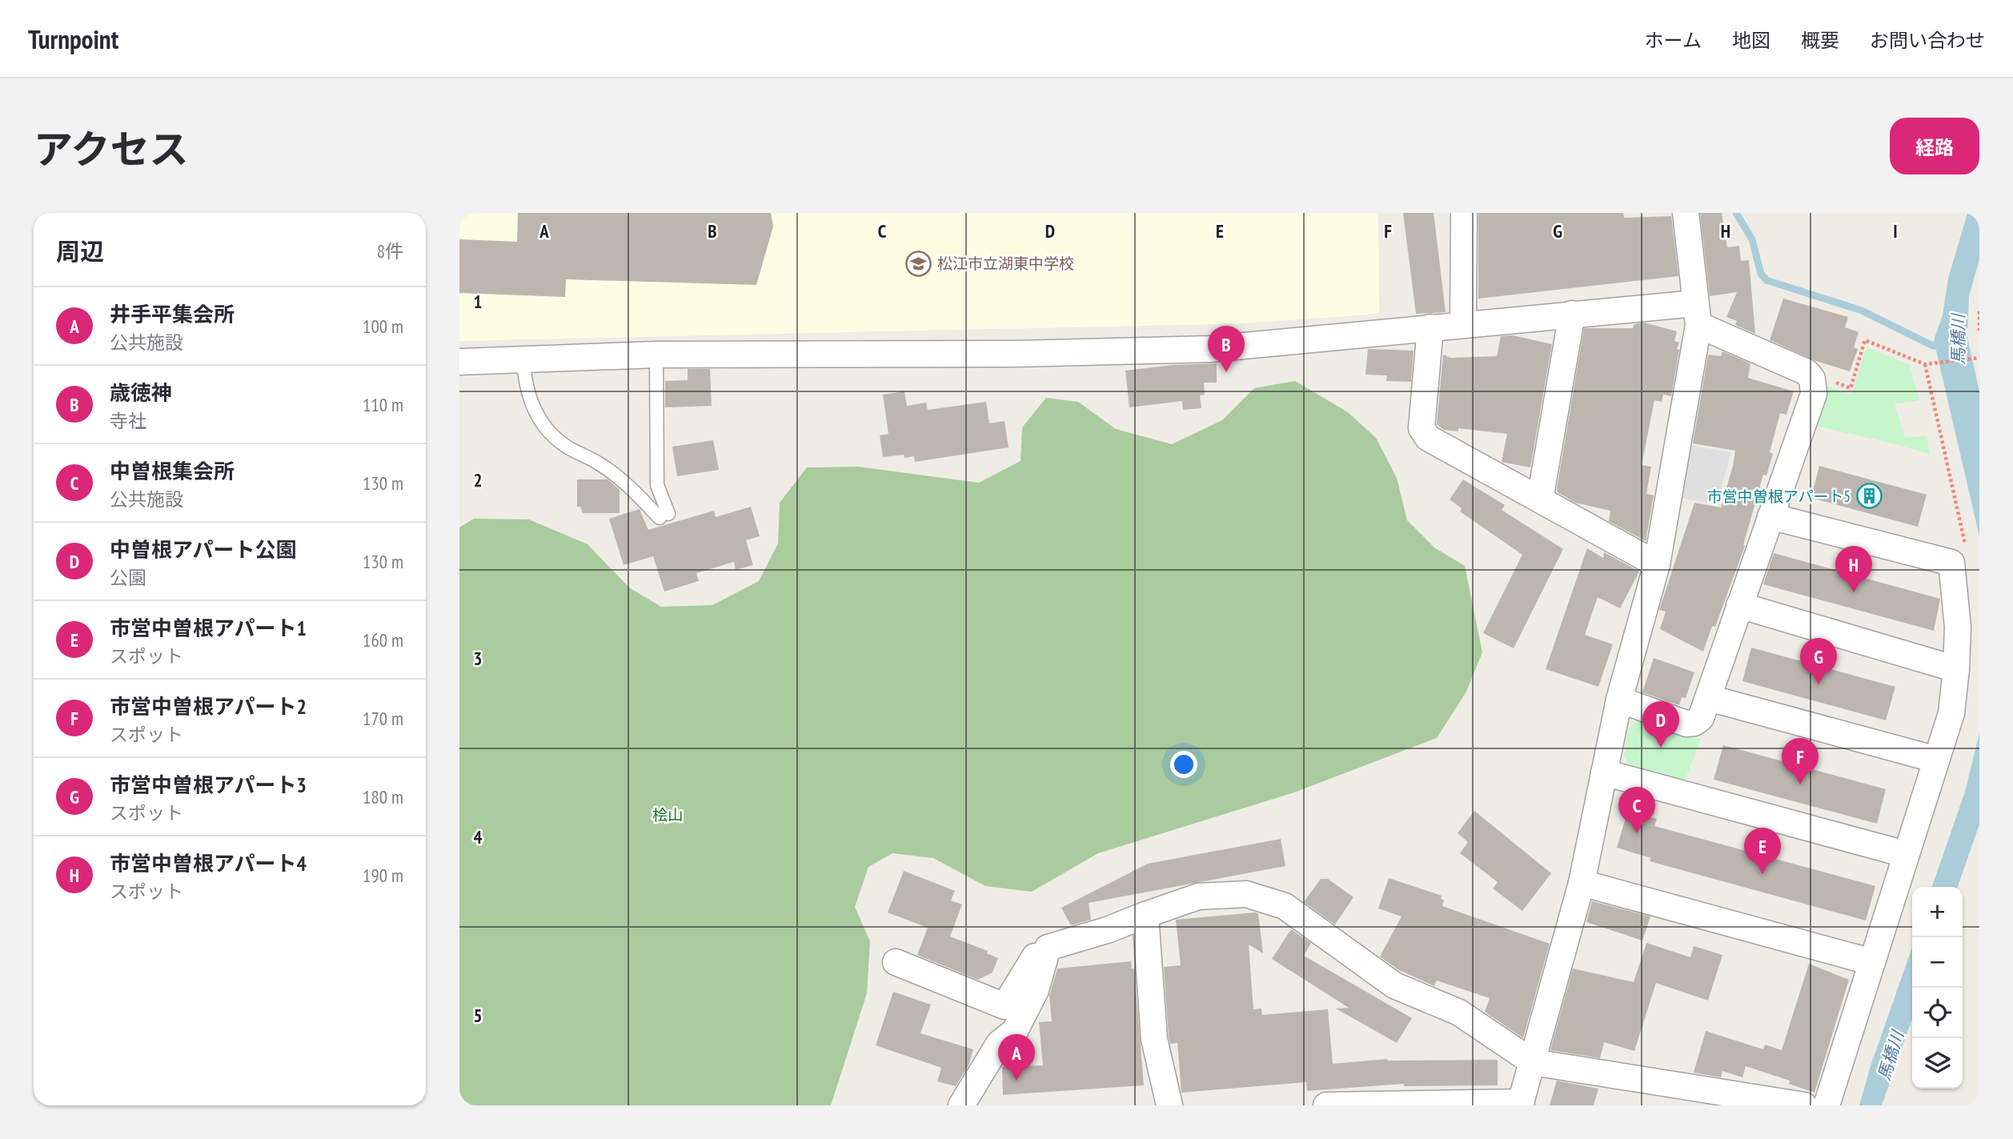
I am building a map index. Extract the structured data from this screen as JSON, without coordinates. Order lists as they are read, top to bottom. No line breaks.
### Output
{"water":["馬橋川"],"parks":["桧山"],"places":{"school or university":["松江市立湖東中学校"],"building":["市営中曽根アパート5"]},"page":{"header":"Turnpoint","nav":["ホーム","地図","概要","お問い合わせ"],"title":"アクセス","buttons":"経路","heading":["周辺","8件"],"list":[{"mark":"A","name":"井手平集会所","note":"公共施設","value":"100 m"},{"mark":"B","name":"歳徳神","note":"寺社","value":"110 m"},{"mark":"C","name":"中曽根集会所","note":"公共施設","value":"130 m"},{"mark":"D","name":"中曽根アパート公園","note":"公園","value":"130 m"},{"mark":"E","name":"市営中曽根アパート1","note":"スポット","value":"160 m"},{"mark":"F","name":"市営中曽根アパート2","note":"スポット","value":"170 m"},{"mark":"G","name":"市営中曽根アパート3","note":"スポット","value":"180 m"},{"mark":"H","name":"市営中曽根アパート4","note":"スポット","value":"190 m"}],"pins":["B","H","G","D","F","C","E","A"],"map_buttons":["+","−"]},"grid":{"columns":["A","B","C","D","E","F","G","H","I"],"rows":["1","2","3","4","5"]}}
